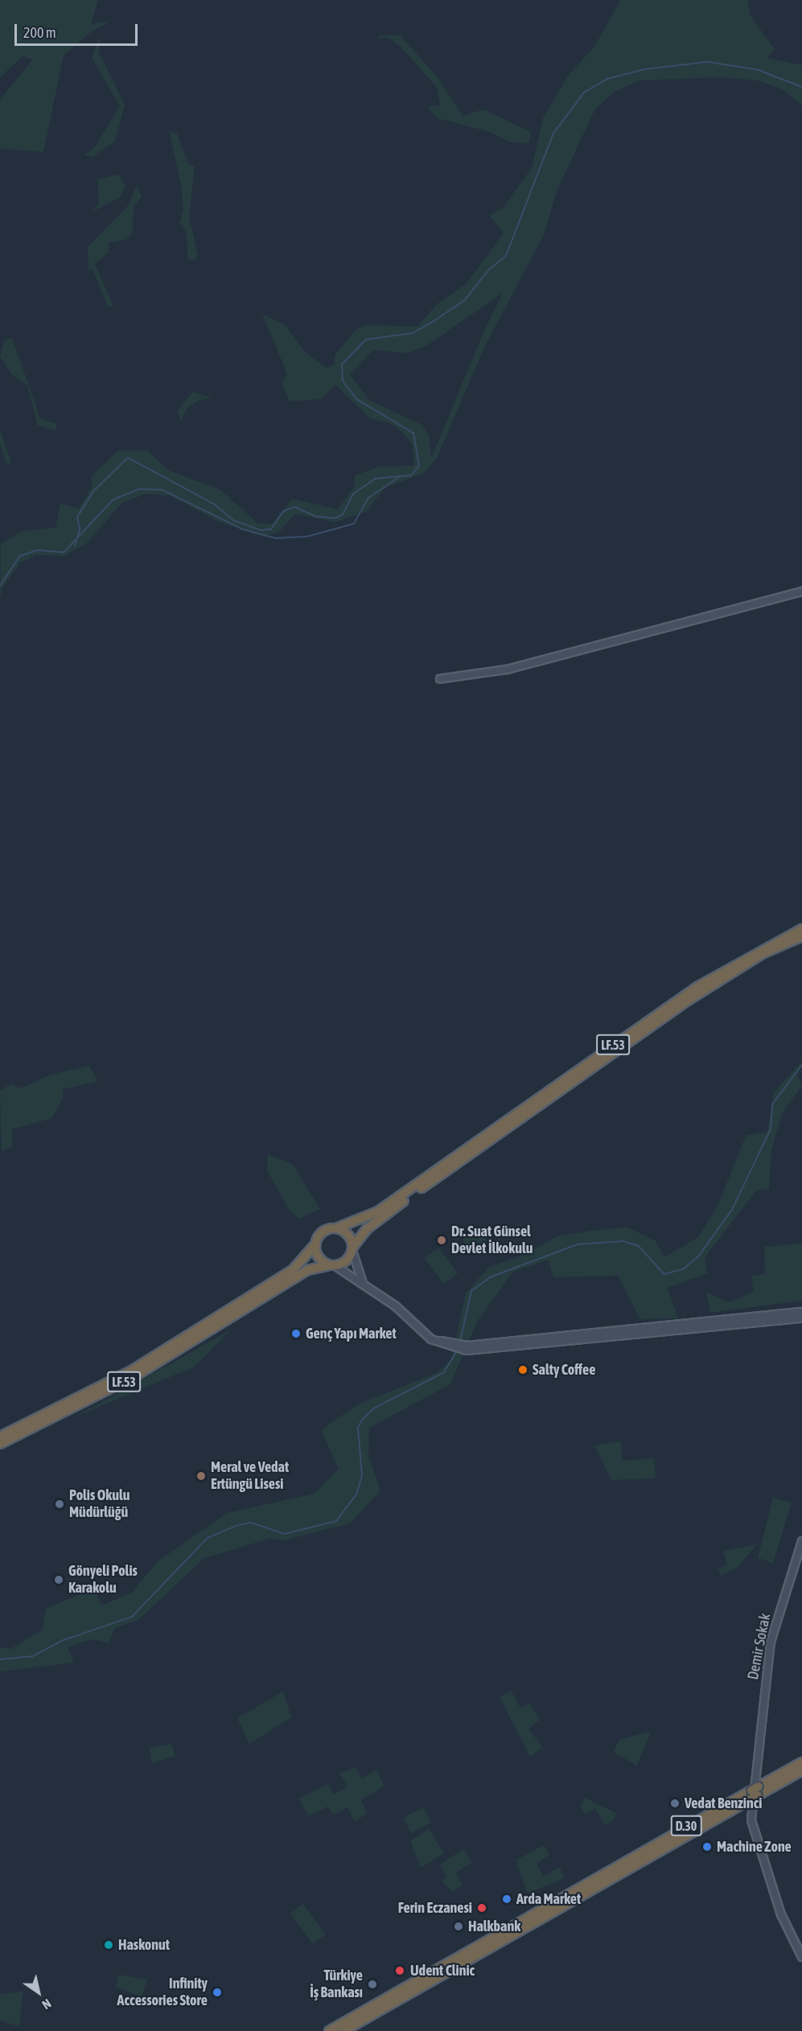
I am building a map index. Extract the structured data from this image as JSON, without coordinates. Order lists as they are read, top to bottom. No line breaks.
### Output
{"streets":{"highway":["LF.53","D.30"],"street":["Demir Sokak"]},"crossings":[["Demir Sokak","D.30"]],"places":["Dr. Suat Günsel Devlet İlkokulu","Genç Yapı Market","Salty Coffee","Meral ve Vedat Ertüngü Lisesi","Polis Okulu Müdürlüğü","Gönyeli Polis Karakolu","Vedat Benzinci","Machine Zone","Arda Market","Ferin Eczanesi","Halkbank","Haskonut","Udent Clinic","Türkiye İş Bankası","Infinity Accessories Store"],"scale_bar":"200 m","north":"bottom right"}
